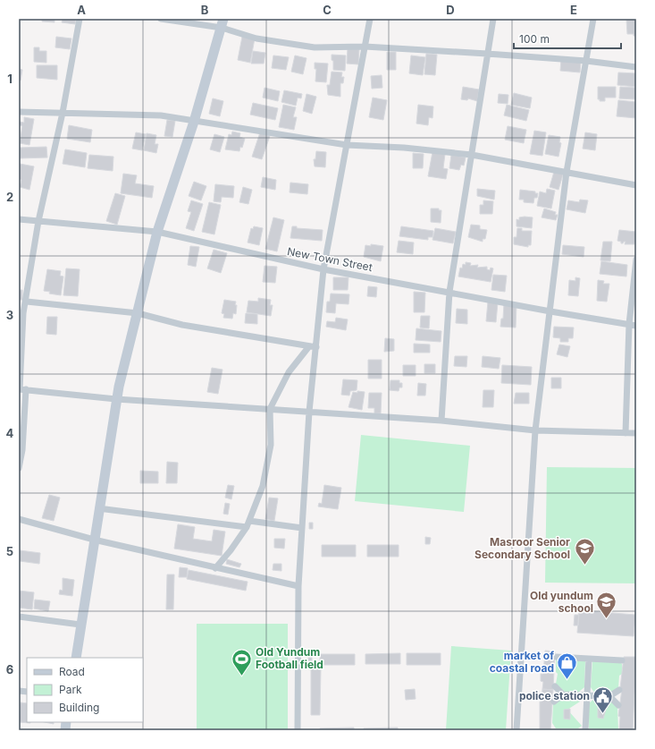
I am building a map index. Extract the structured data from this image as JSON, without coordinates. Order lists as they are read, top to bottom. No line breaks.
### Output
{"streets":{"street":["New Town Street"]},"places":{"school or university":["Masroor Senior Secondary School","Old yundum school"],"sports":["Old Yundum Football field"],"shop":["market of coastal road"],"public building":["police station"]},"legend":["Road","Park","Building"],"scale_bar":"100 m","grid":{"columns":["A","B","C","D","E"],"rows":["1","2","3","4","5","6"]}}
